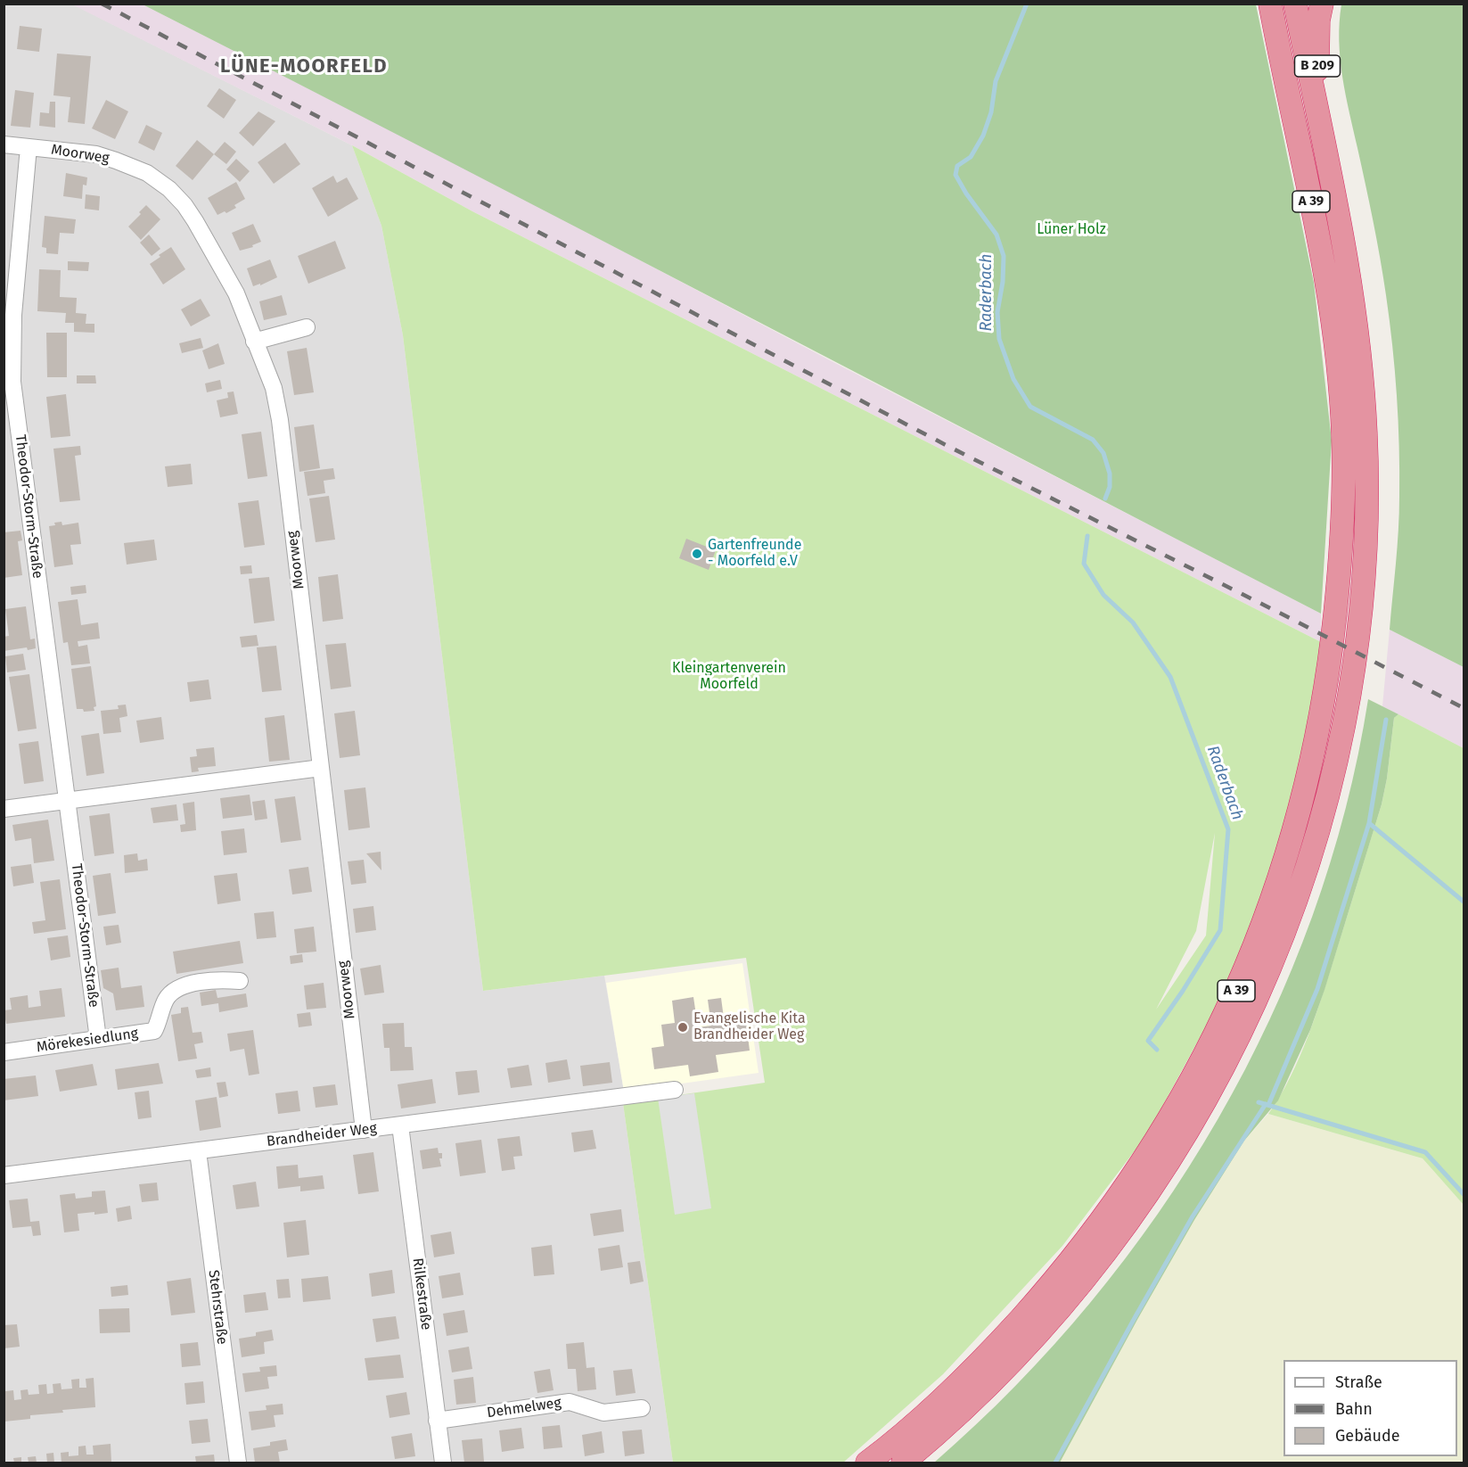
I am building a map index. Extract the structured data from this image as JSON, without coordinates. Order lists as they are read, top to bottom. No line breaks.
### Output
{"streets":{"highway":["B 209","A 39"],"street":["Moorweg","Theodor-Storm-Straße","Mörekesiedlung","Brandheider Weg","Rilkestraße","Stehrstraße","Dehmelweg"]},"crossings":[["B 209","A 39"],["Moorweg","Theodor-Storm-Straße"],["Moorweg","Brandheider Weg"],["Theodor-Storm-Straße","Mörekesiedlung"],["Brandheider Weg","Rilkestraße"],["Brandheider Weg","Stehrstraße"],["Rilkestraße","Dehmelweg"]],"districts":["LÜNE-MOORFELD"],"water":["Raderbach"],"parks":["Lüner Holz","Kleingartenverein Moorfeld"],"places":["Gartenfreunde - Moorfeld e.V","Evangelische Kita Brandheider Weg"],"legend":["Straße","Bahn","Gebäude"]}
